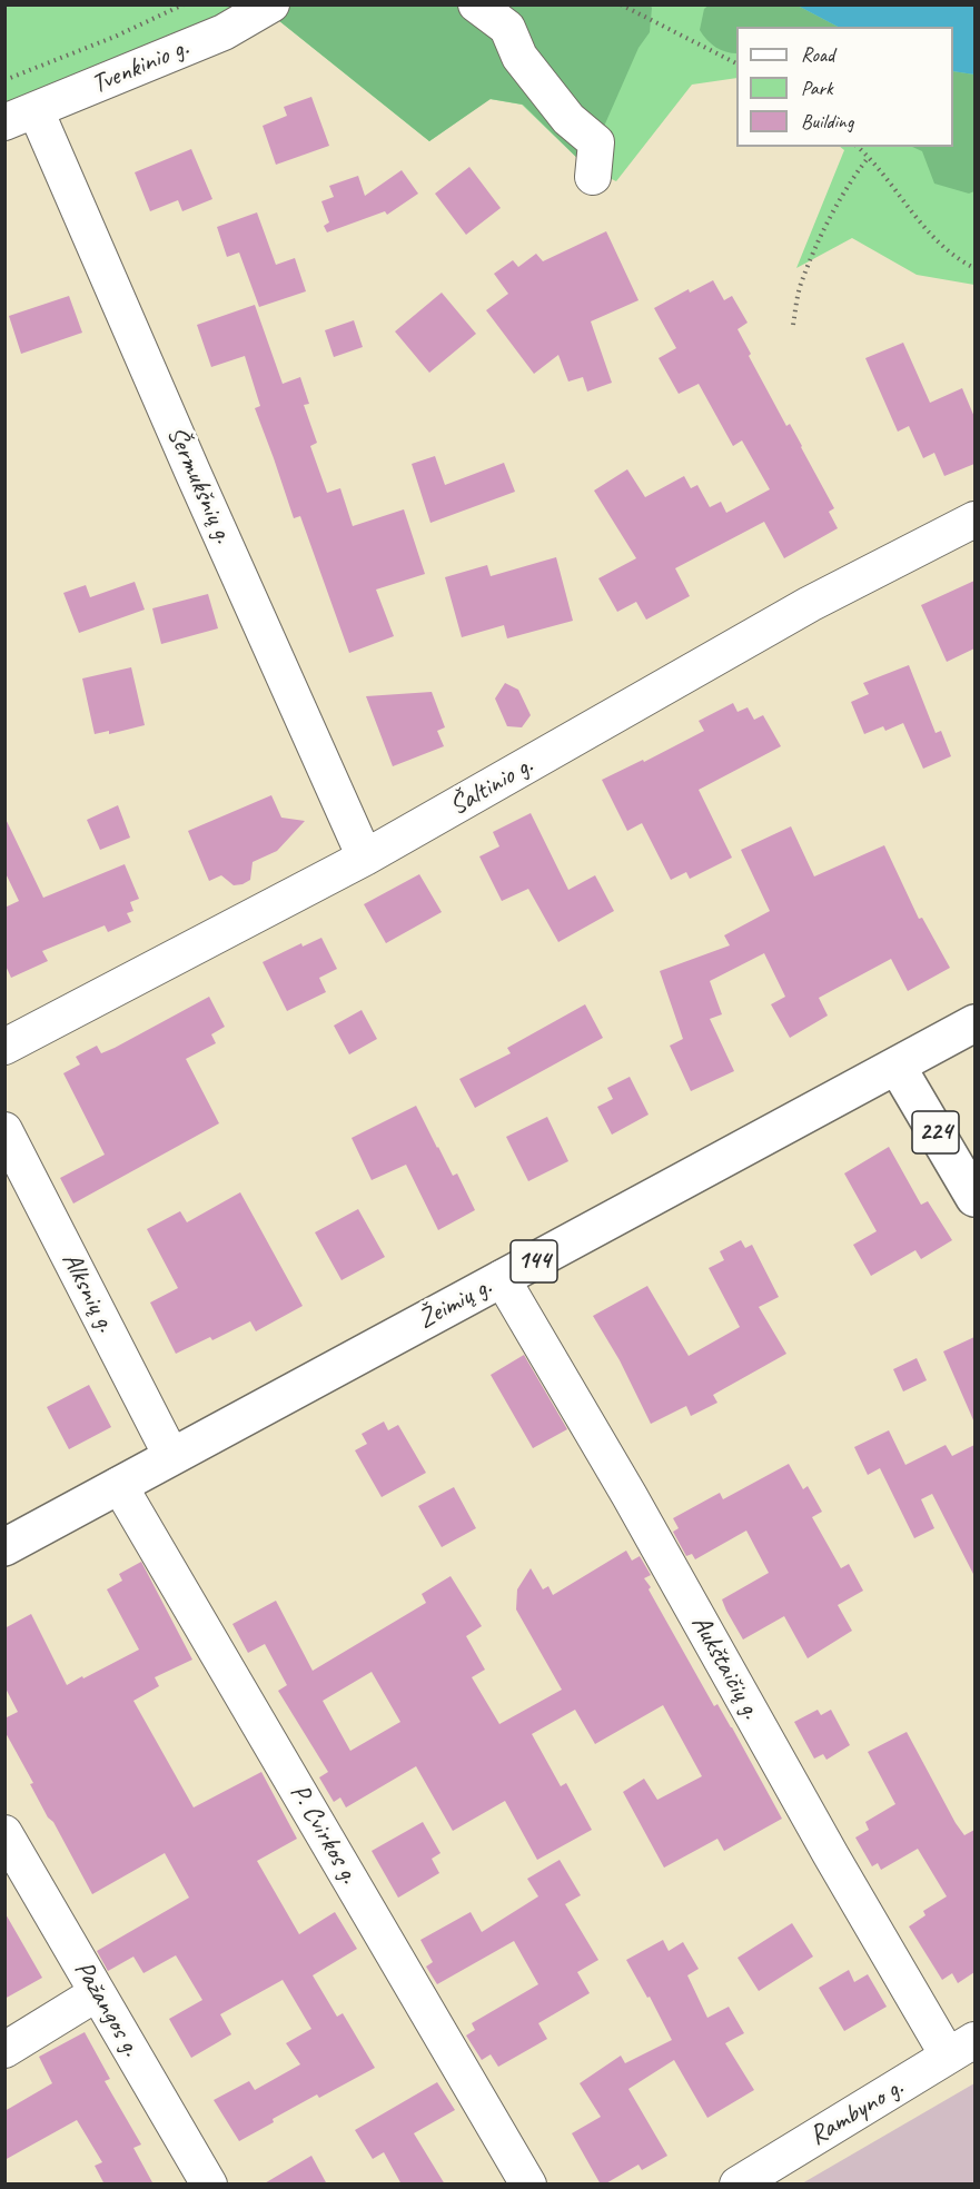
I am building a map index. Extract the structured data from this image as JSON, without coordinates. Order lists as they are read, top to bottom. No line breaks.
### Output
{"streets":{"main road":["224","144","Žeimių g."],"street":["Tvenkinio g.","Šermukšnių g.","Šaltinio g.","Alksnių g.","Aukštaičių g.","P. Cvirkos g.","Pažangos g.","Rambyno g."]},"crossings":[["Tvenkinio g.","Šermukšnių g."],["Šermukšnių g.","Šaltinio g."],["224","Žeimių g."],["Alksnių g.","Žeimių g."],["Žeimių g.","Aukštaičių g."],["Žeimių g.","P. Cvirkos g."],["Aukštaičių g.","Rambyno g."]],"legend":["Road","Park","Building"]}
